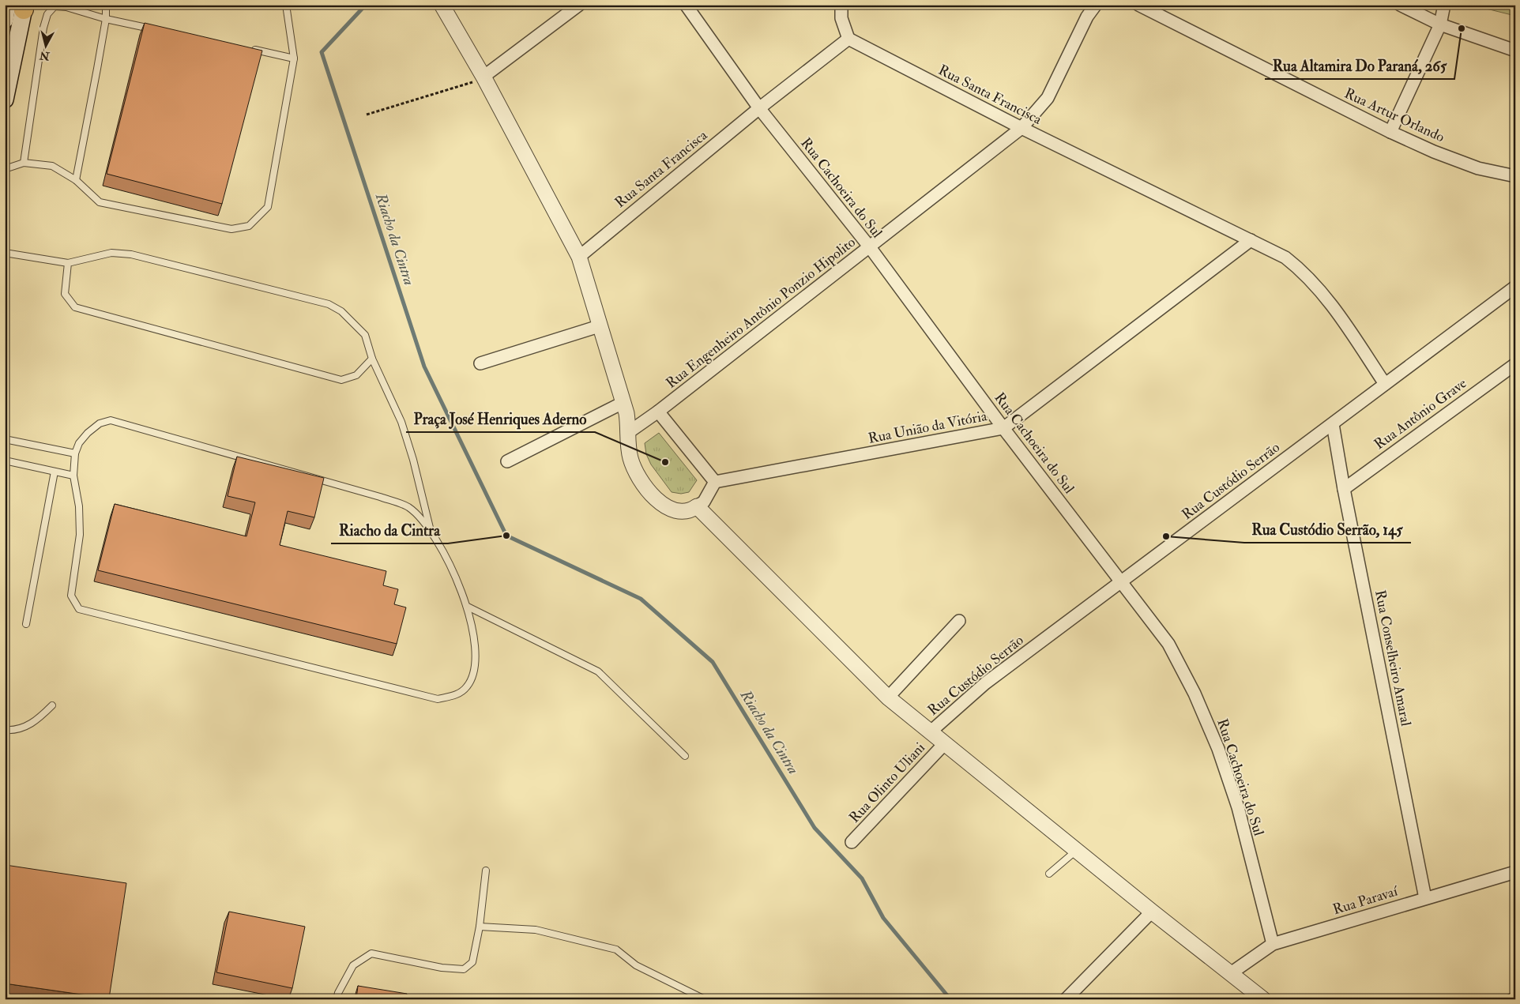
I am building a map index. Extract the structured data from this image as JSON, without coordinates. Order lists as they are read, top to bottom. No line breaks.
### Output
{"streets":{"street":["Rua Santa Francisca","Rua Artur Orlando","Rua Cachoeira do Sul","Rua Engenheiro Antônio Ponzio Hipolito","Rua Antônio Grave","Rua União da Vitória","Rua Custódio Serrão","Rua Conselheiro Amaral","Rua Olinto Uliani","Rua Paravaí"]},"crossings":[["Rua Santa Francisca","Rua Cachoeira do Sul"],["Rua Santa Francisca","Rua Engenheiro Antônio Ponzio Hipolito"],["Rua Santa Francisca","Rua União da Vitória"],["Rua Santa Francisca","Rua Custódio Serrão"],["Rua Cachoeira do Sul","Rua Engenheiro Antônio Ponzio Hipolito"],["Rua Cachoeira do Sul","Rua União da Vitória"],["Rua Cachoeira do Sul","Rua Custódio Serrão"],["Rua Cachoeira do Sul","Rua Paravaí"],["Rua Antônio Grave","Rua Conselheiro Amaral"],["Rua Custódio Serrão","Rua Conselheiro Amaral"],["Rua Conselheiro Amaral","Rua Paravaí"]],"water":["Riacho da Cintra"],"places":["Rua Altamira Do Paraná, 265","Praça José Henriques Aderno","Riacho da Cintra","Rua Custódio Serrão, 145"],"north":"bottom"}
